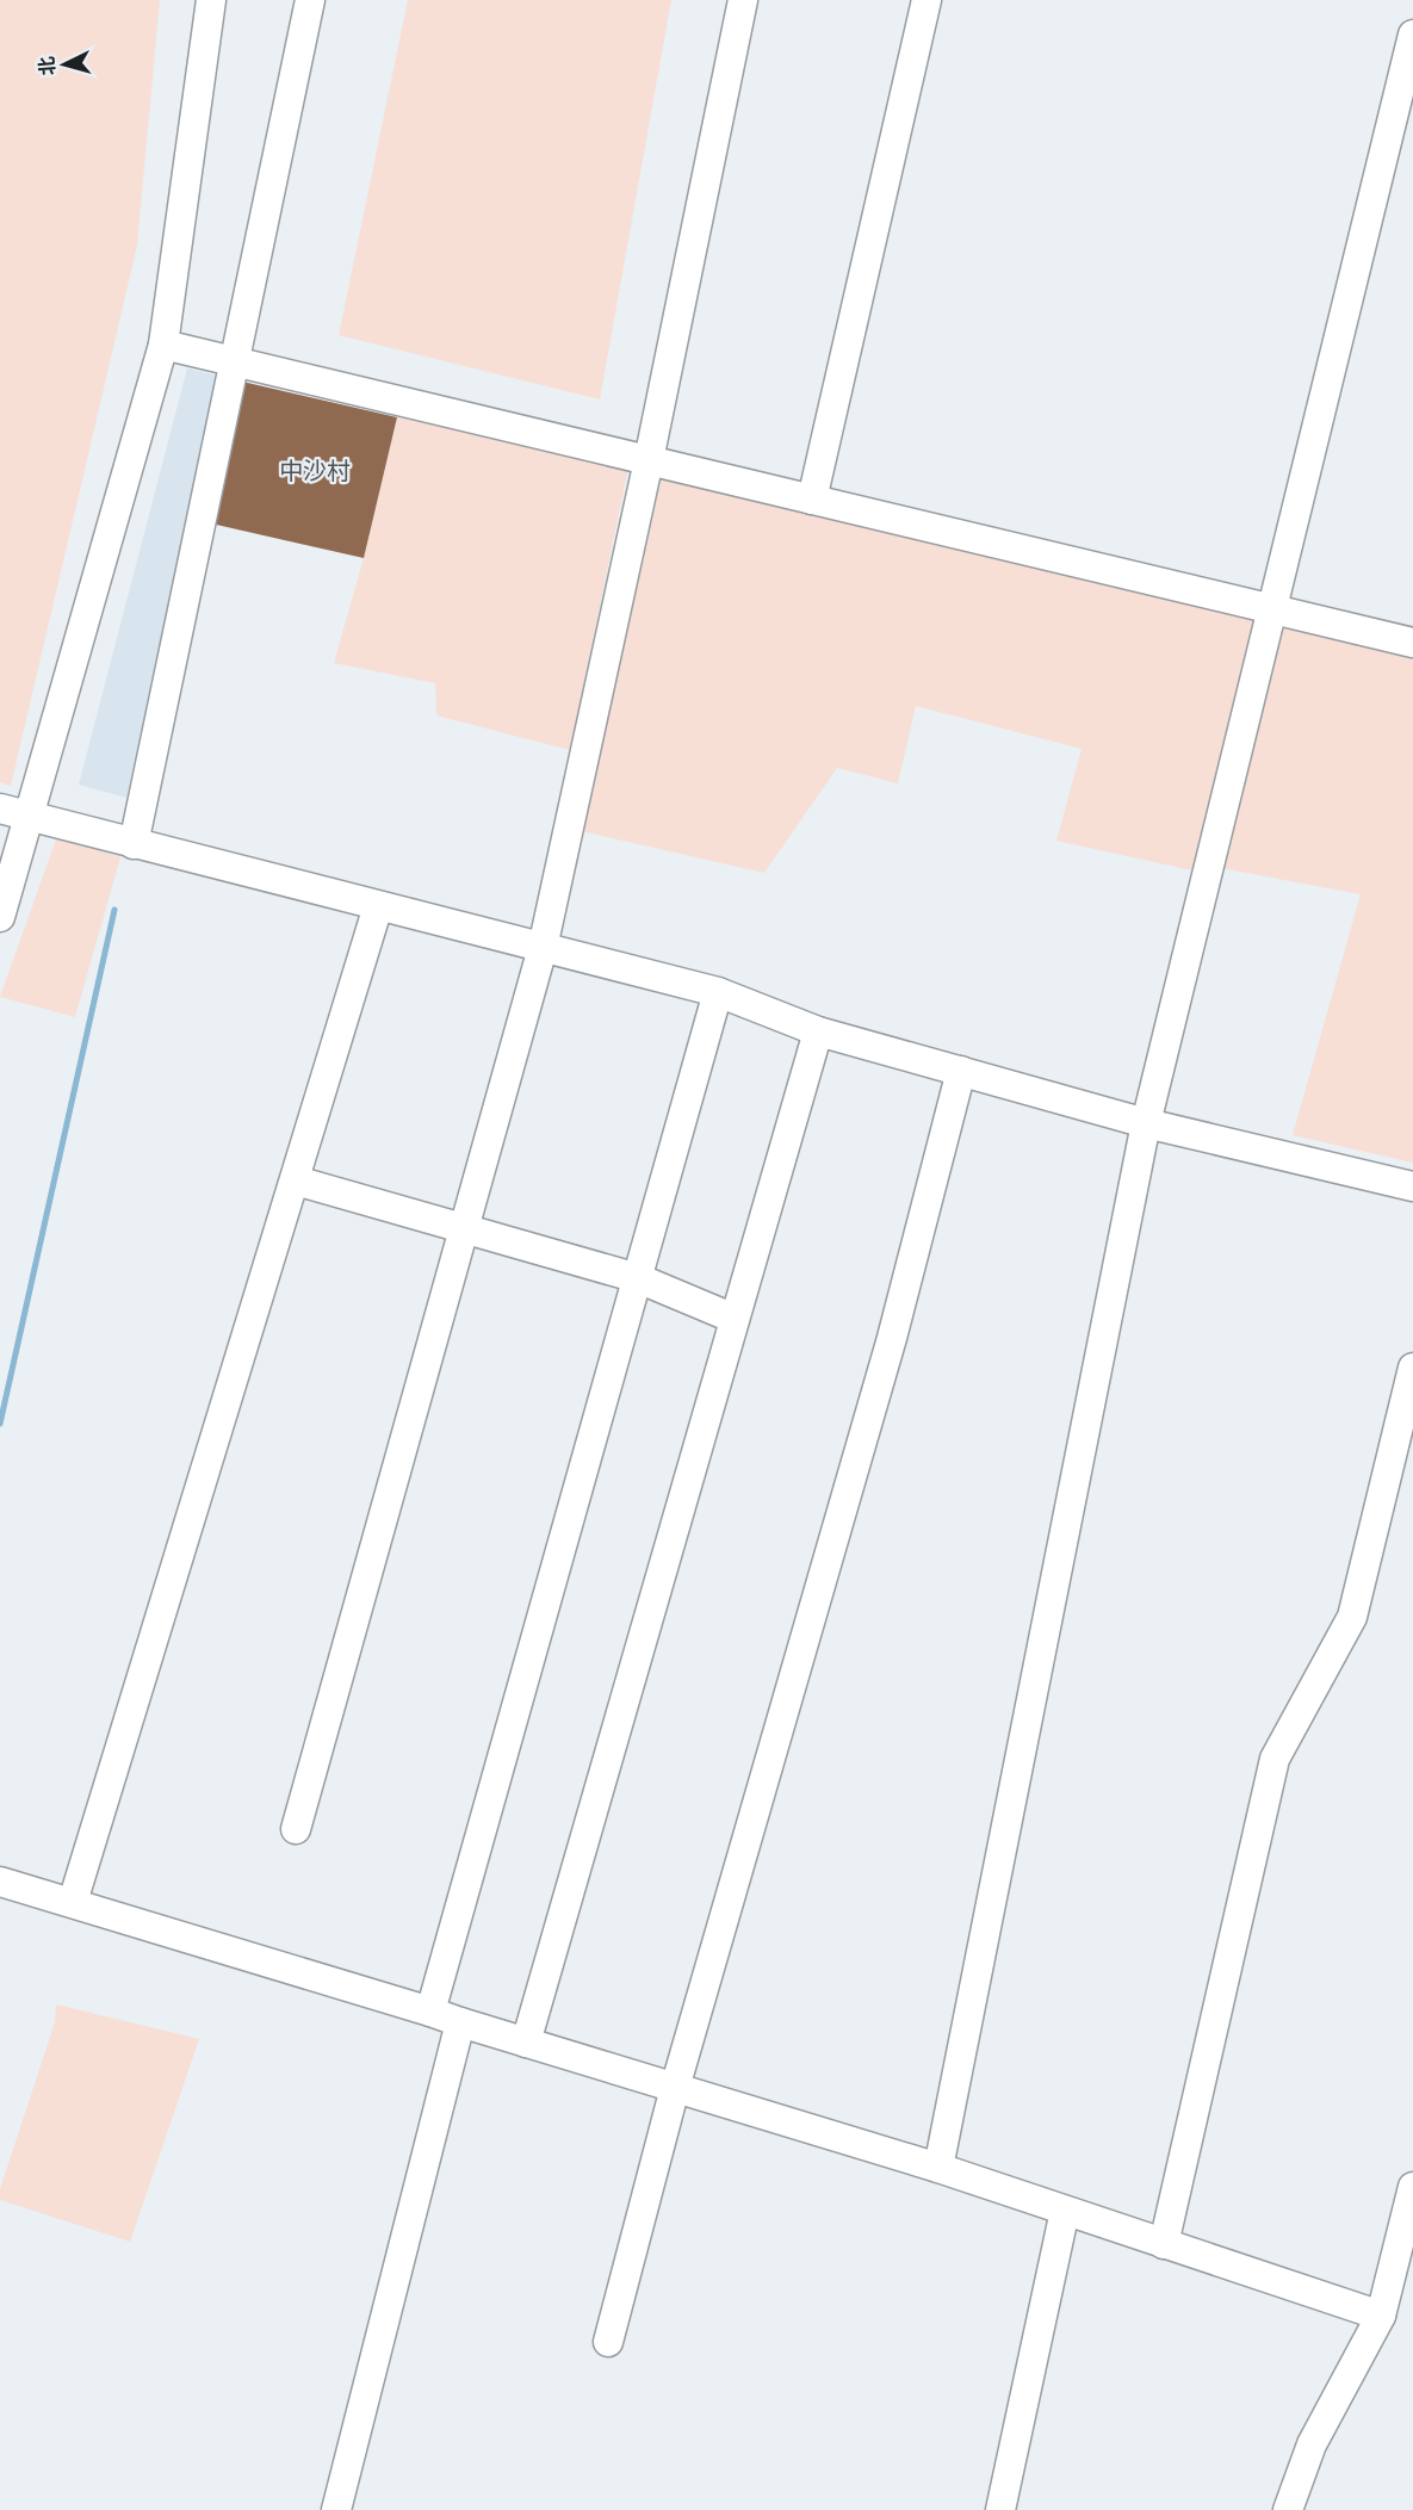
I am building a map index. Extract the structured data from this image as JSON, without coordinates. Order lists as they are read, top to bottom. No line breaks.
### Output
{"districts":["中沙村"],"north":"left"}
